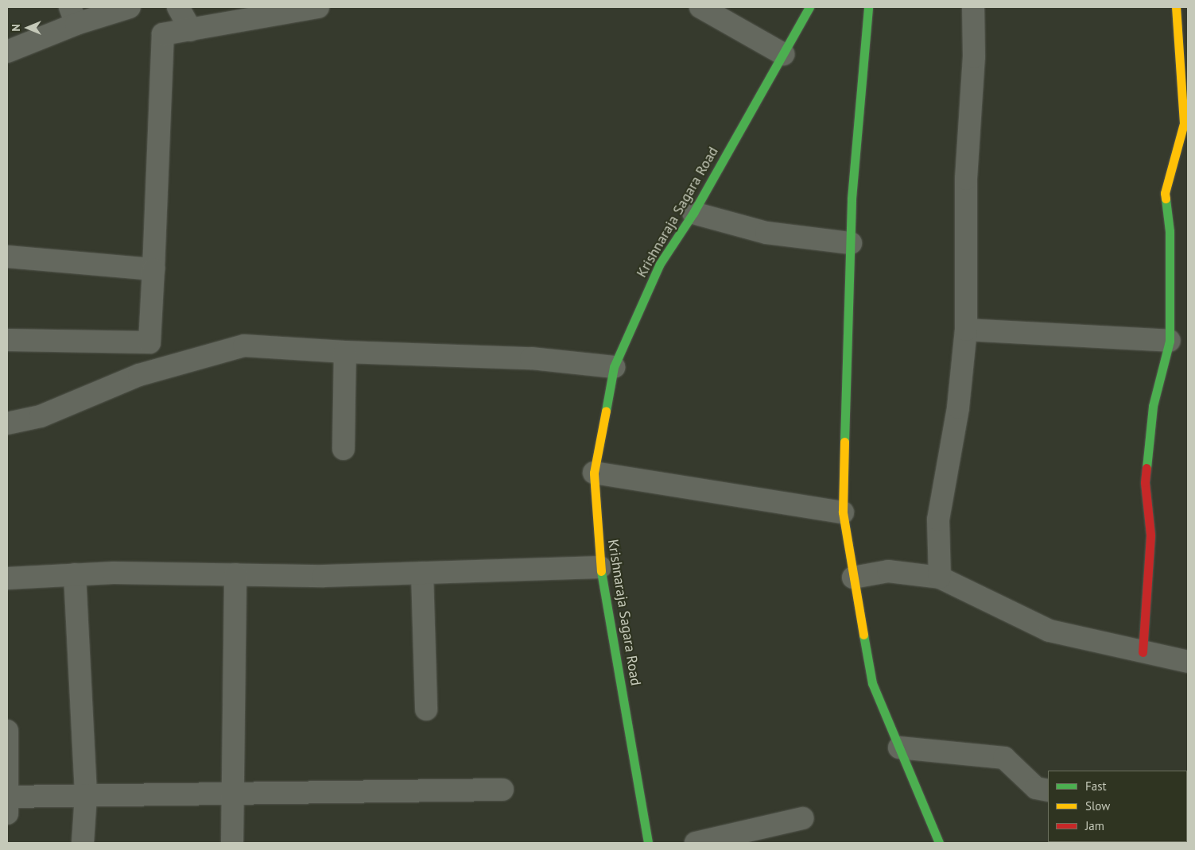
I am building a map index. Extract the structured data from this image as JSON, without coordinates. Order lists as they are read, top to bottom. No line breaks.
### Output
{"streets":{"street":["Krishnaraja Sagara Road"]},"legend":["Fast","Slow","Jam"],"north":"left"}
